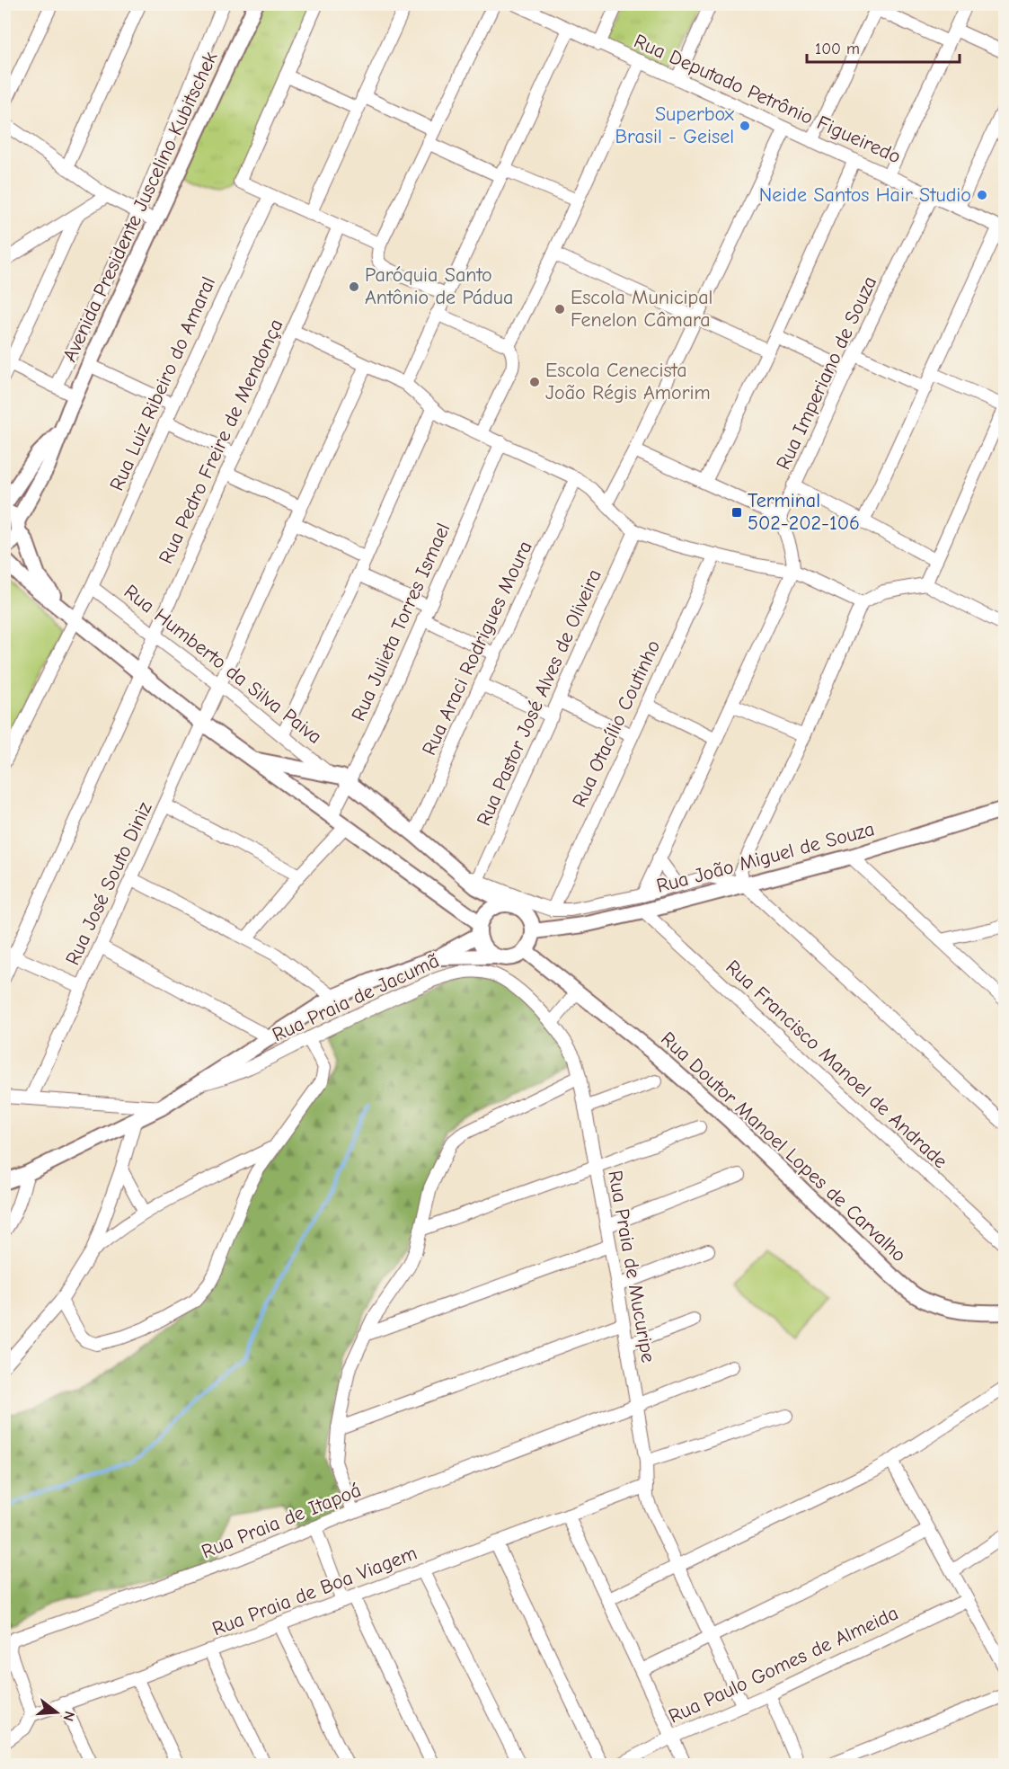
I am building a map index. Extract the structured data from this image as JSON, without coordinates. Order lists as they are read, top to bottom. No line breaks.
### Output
{"streets":{"main road":["Avenida Presidente Juscelino Kubitschek","Rua João Miguel de Souza","Rua Doutor Manoel Lopes de Carvalho"],"street":["Rua Deputado Petrônio Figueiredo","Rua Imperiano de Souza","Rua Luiz Ribeiro do Amaral","Rua Pedro Freire de Mendonça","Rua Julieta Torres Ismael","Rua Araci Rodrigues Moura","Rua Humberto da Silva Paiva","Rua Pastor José Alves de Oliveira","Rua Otacílio Coutinho","Rua José Souto Diniz","Rua Praia de Jacumã","Rua Francisco Manoel de Andrade","Rua Praia de Mucuripe","Rua Praia de Itapoá","Rua Praia de Boa Viagem","Rua Paulo Gomes de Almeida"]},"crossings":[["Rua Deputado Petrônio Figueiredo","Rua Imperiano de Souza"],["Rua Luiz Ribeiro do Amaral","Rua Humberto da Silva Paiva"],["Rua Pedro Freire de Mendonça","Rua Humberto da Silva Paiva"],["Rua Humberto da Silva Paiva","Rua José Souto Diniz"],["Rua João Miguel de Souza","Rua Francisco Manoel de Andrade"],["Rua João Miguel de Souza","Rua Doutor Manoel Lopes de Carvalho"],["Rua Praia de Jacumã","Rua Praia de Mucuripe"],["Rua Praia de Mucuripe","Rua Praia de Itapoá"],["Rua Praia de Mucuripe","Rua Praia de Boa Viagem"],["Rua Praia de Mucuripe","Rua Paulo Gomes de Almeida"],["Rua Praia de Itapoá","Rua Praia de Boa Viagem"]],"places":{"other":["Superbox Brasil - Geisel","Neide Santos Hair Studio","Paróquia Santo Antônio de Pádua","Escola Municipal Fenelon Câmara","Escola Cenecista João Régis Amorim"],"transit":["Terminal 502-202-106"]},"scale_bar":"100 m","north":"right"}
